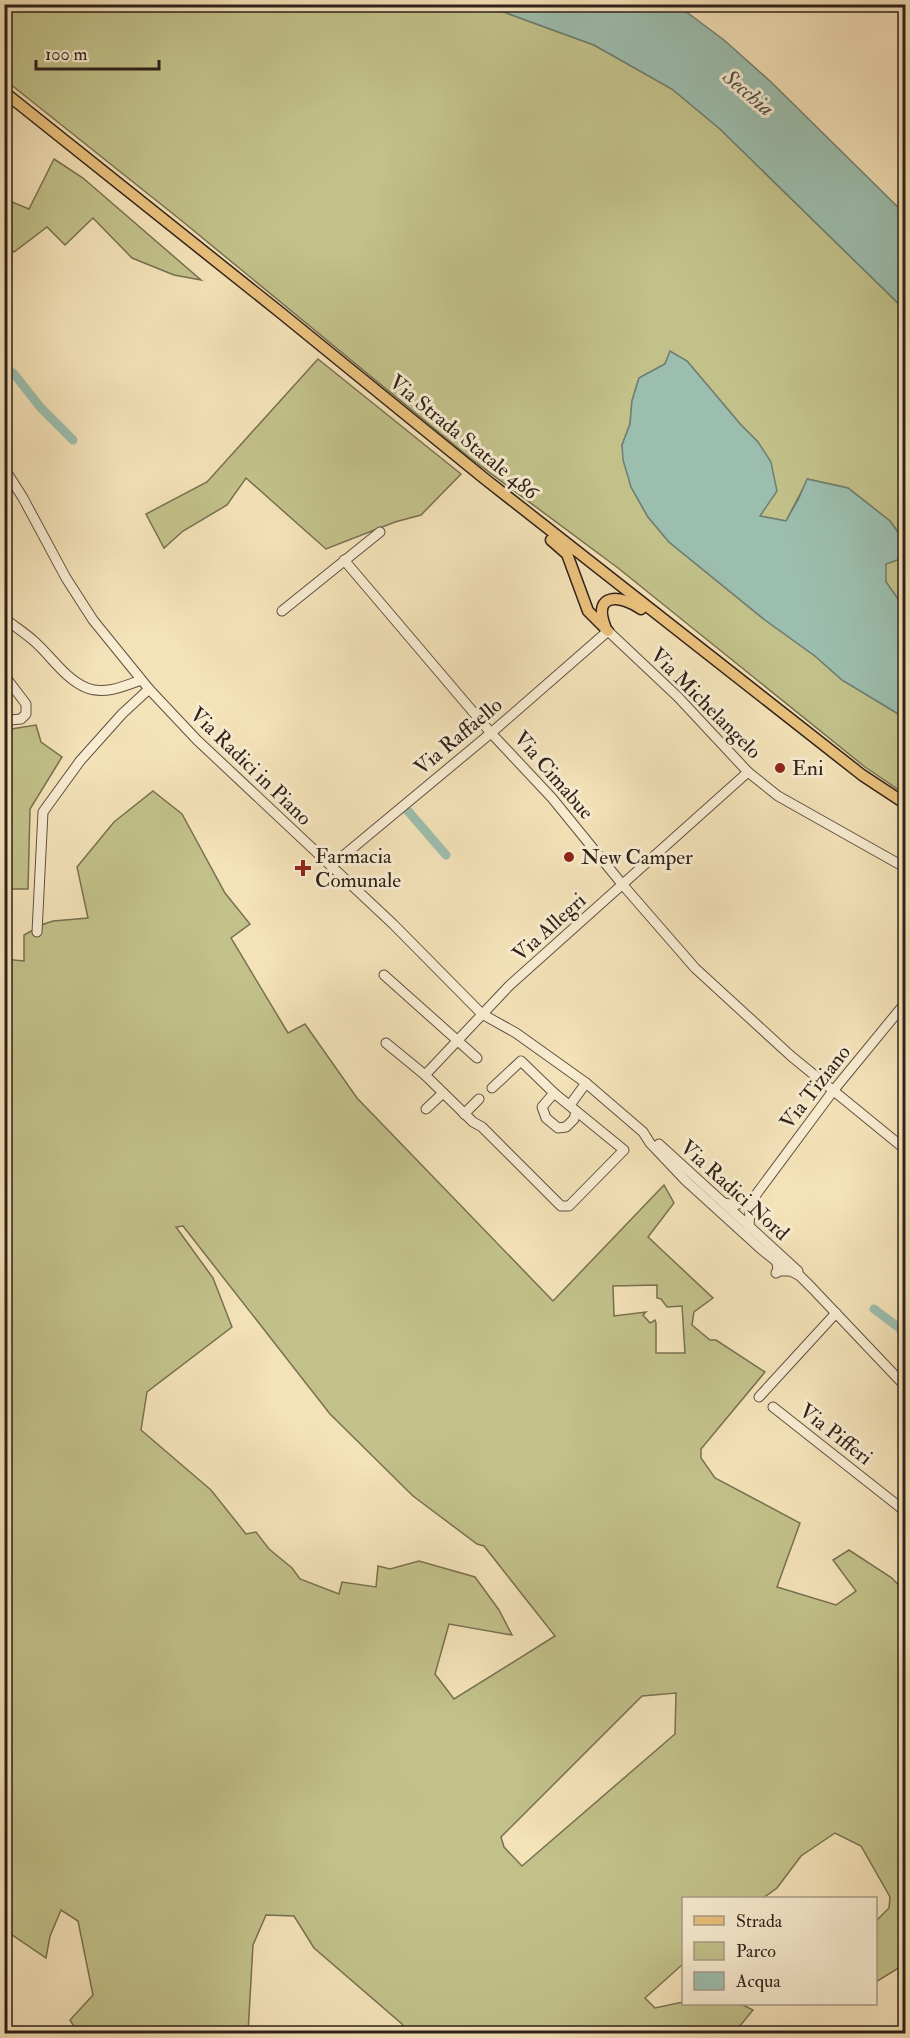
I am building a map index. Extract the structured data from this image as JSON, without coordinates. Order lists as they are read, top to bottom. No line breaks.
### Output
{"streets":{"main road":["Via Strada Statale 486"],"street":["Via Michelangelo","Via Raffaello","Via Radici in Piano","Via Cimabue","Via Allegri","Via Tiziano","Via Radici Nord","Via Pifferi"]},"crossings":[["Via Michelangelo","Via Raffaello"],["Via Michelangelo","Via Allegri"],["Via Raffaello","Via Radici in Piano"],["Via Raffaello","Via Cimabue"],["Via Radici in Piano","Via Allegri"],["Via Radici in Piano","Via Radici Nord"],["Via Cimabue","Via Allegri"],["Via Cimabue","Via Tiziano"]],"water":["Secchia"],"places":{"other":["Eni","New Camper"],"health":["Farmacia Comunale"]},"legend":["Strada","Parco","Acqua"],"scale_bar":"100 m"}
